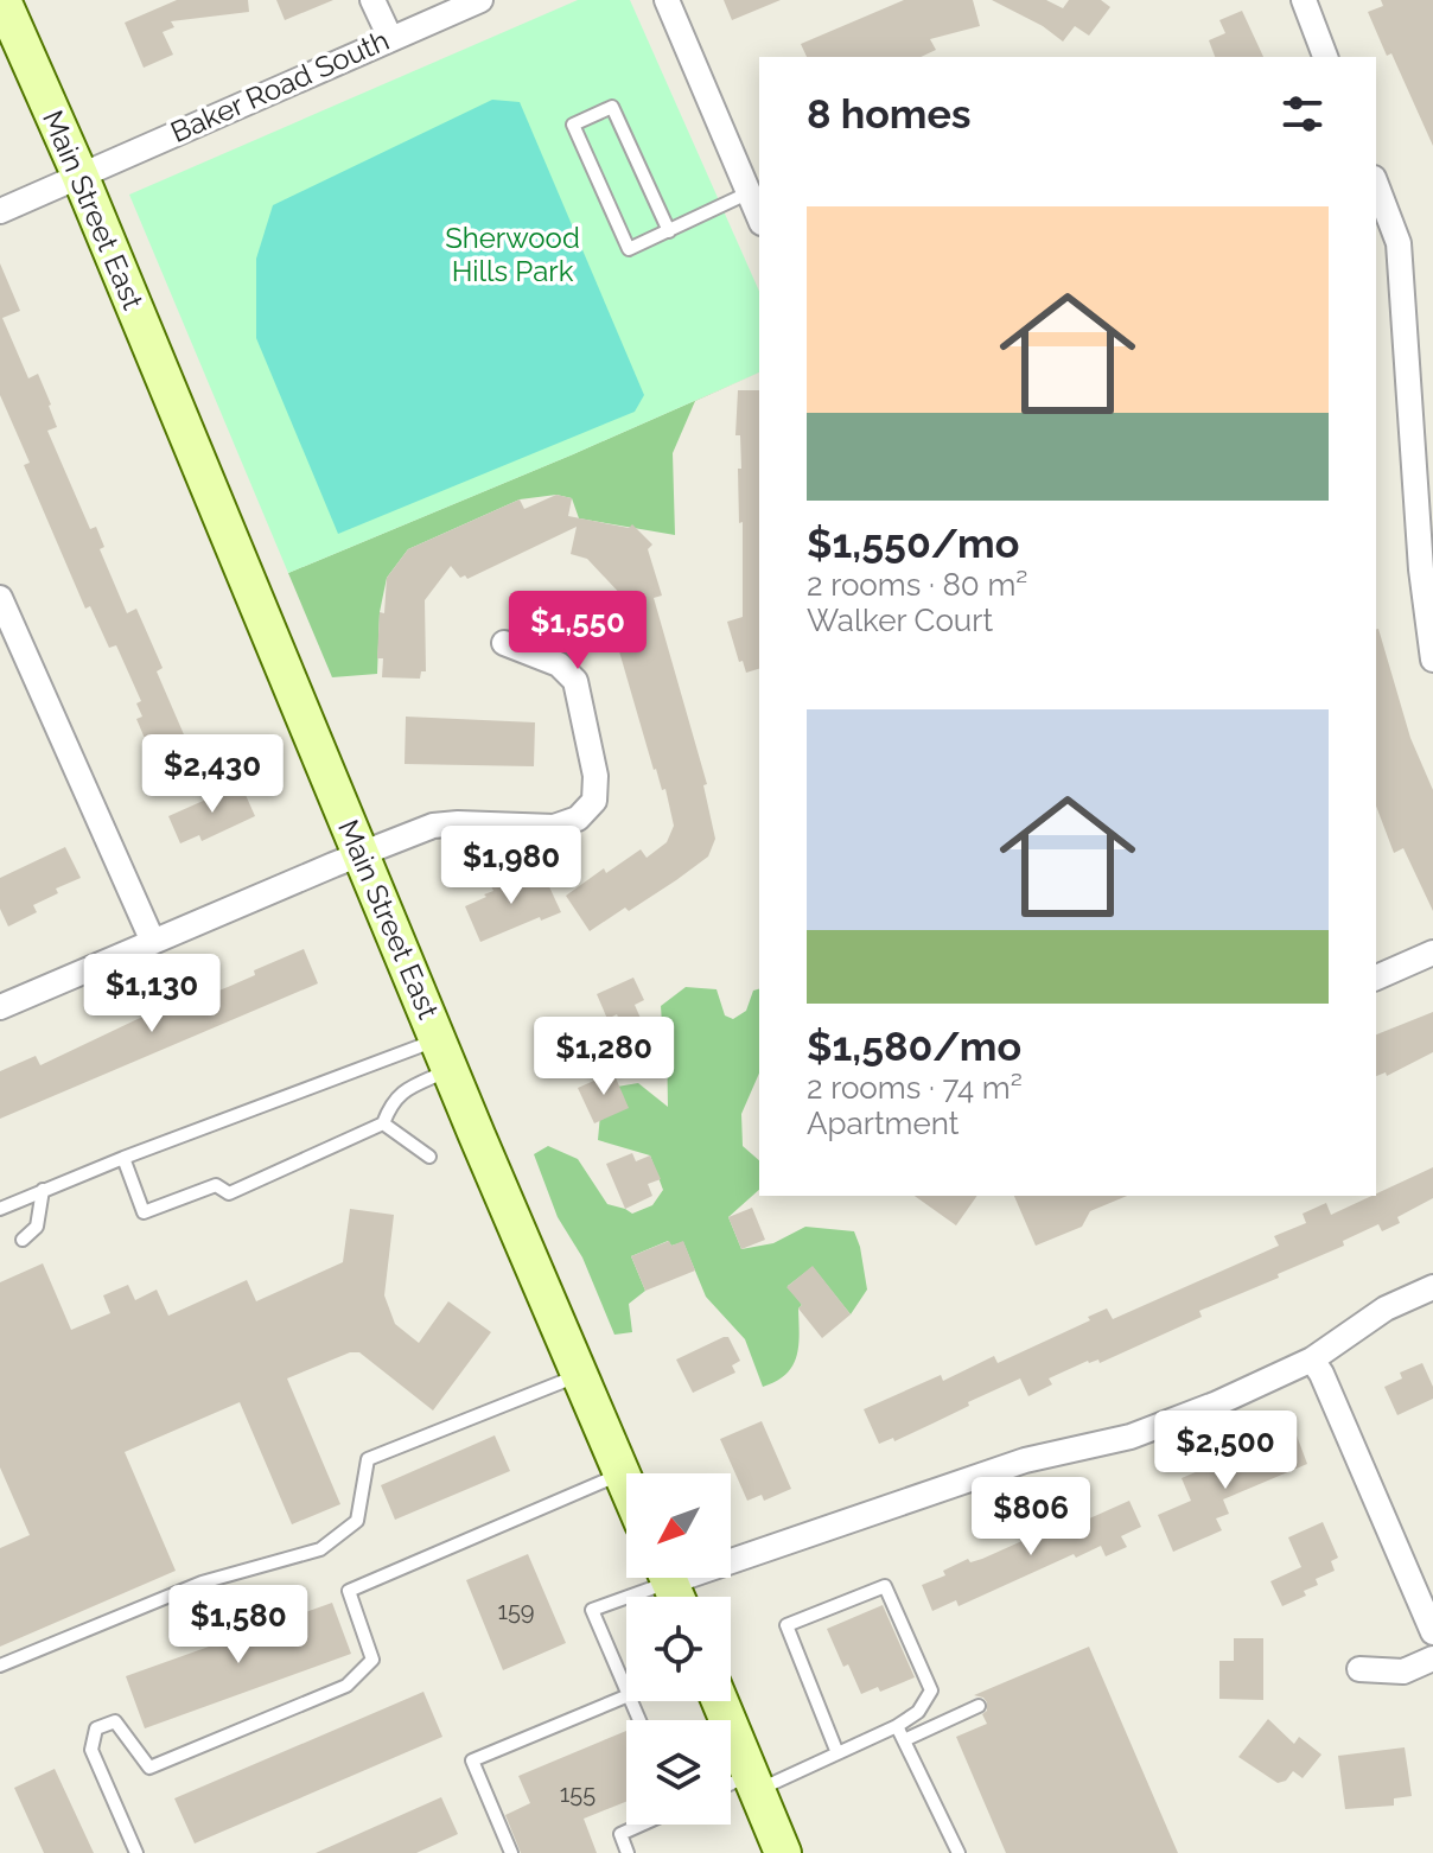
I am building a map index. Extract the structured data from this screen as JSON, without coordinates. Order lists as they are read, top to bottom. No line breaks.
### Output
{"streets":{"main road":["Main Street East"],"street":["Baker Road South"]},"crossings":[["Baker Road South","Main Street East"]],"parks":["Sherwood Hills Park"],"house_numbers":["159","155"],"north":"bottom left","page":{"heading":"8 homes","list":[{"name":"$1,550/mo","note":"2 rooms · 80 m² · Walker Court"},{"name":"$1,580/mo","note":"2 rooms · 74 m² · Apartment"}],"price":["$1,550","$2,430","$1,980","$1,130","$1,280","$2,500","$806","$1,580"]}}
